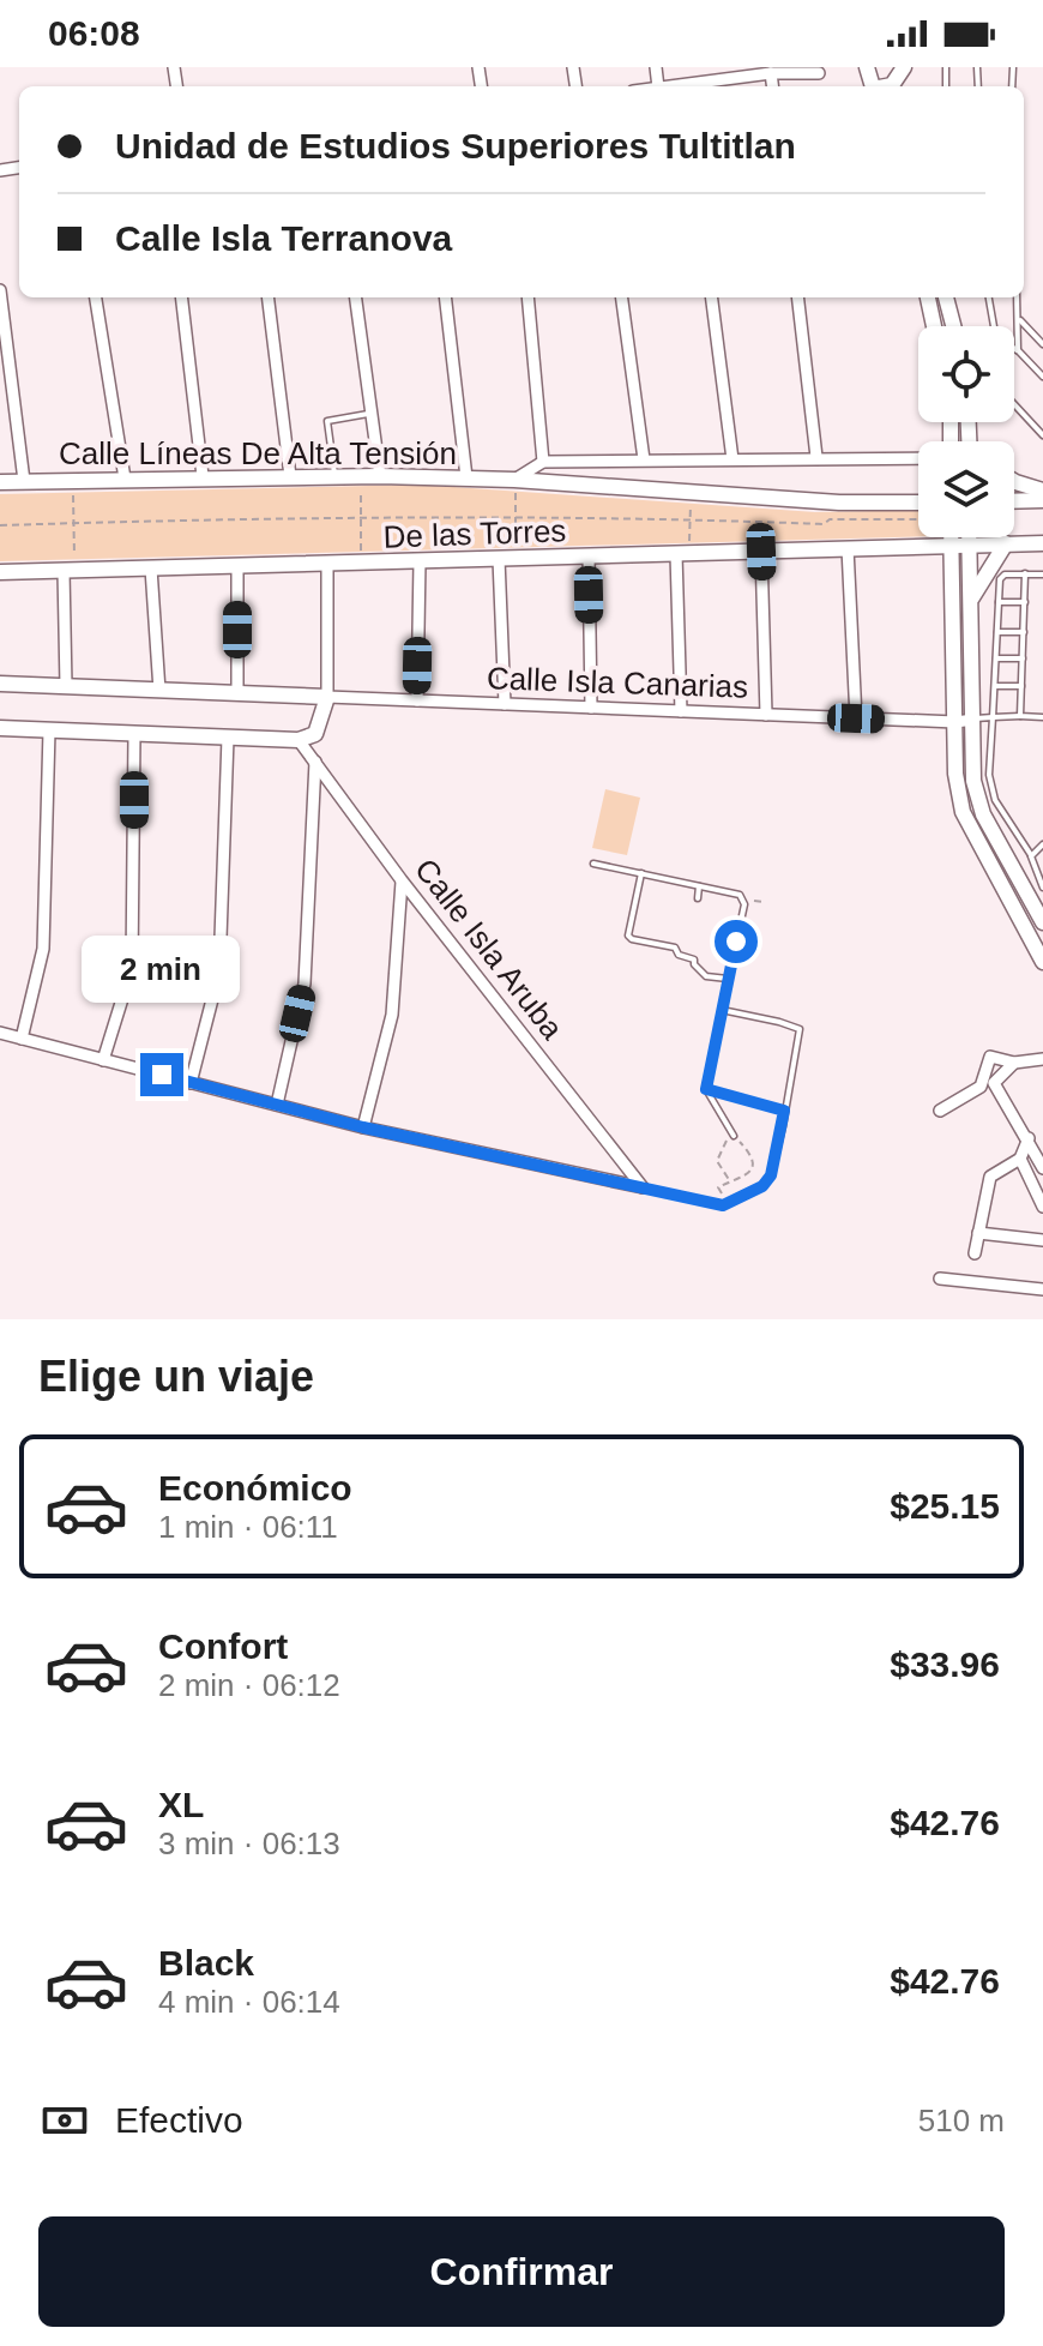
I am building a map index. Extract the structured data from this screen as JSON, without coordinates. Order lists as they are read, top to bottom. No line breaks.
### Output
{"streets":{"main road":["Calle Líneas De Alta Tensión","De las Torres"],"street":["Calle Isla Canarias","Calle Isla Aruba"]},"page":{"status":"06:08","banner":["Unidad de Estudios Superiores Tultitlan","Calle Isla Terranova"],"bubble":"2 min","heading":"Elige un viaje","list":[{"name":"Económico","note":"1 min · 06:11","value":"$25.15"},{"name":"Confort","note":"2 min · 06:12","value":"$33.96"},{"name":"XL","note":"3 min · 06:13","value":"$42.76"},{"name":"Black","note":"4 min · 06:14","value":"$42.76"}],"pay":["Efectivo","510 m"],"buttons":"Confirmar"}}
